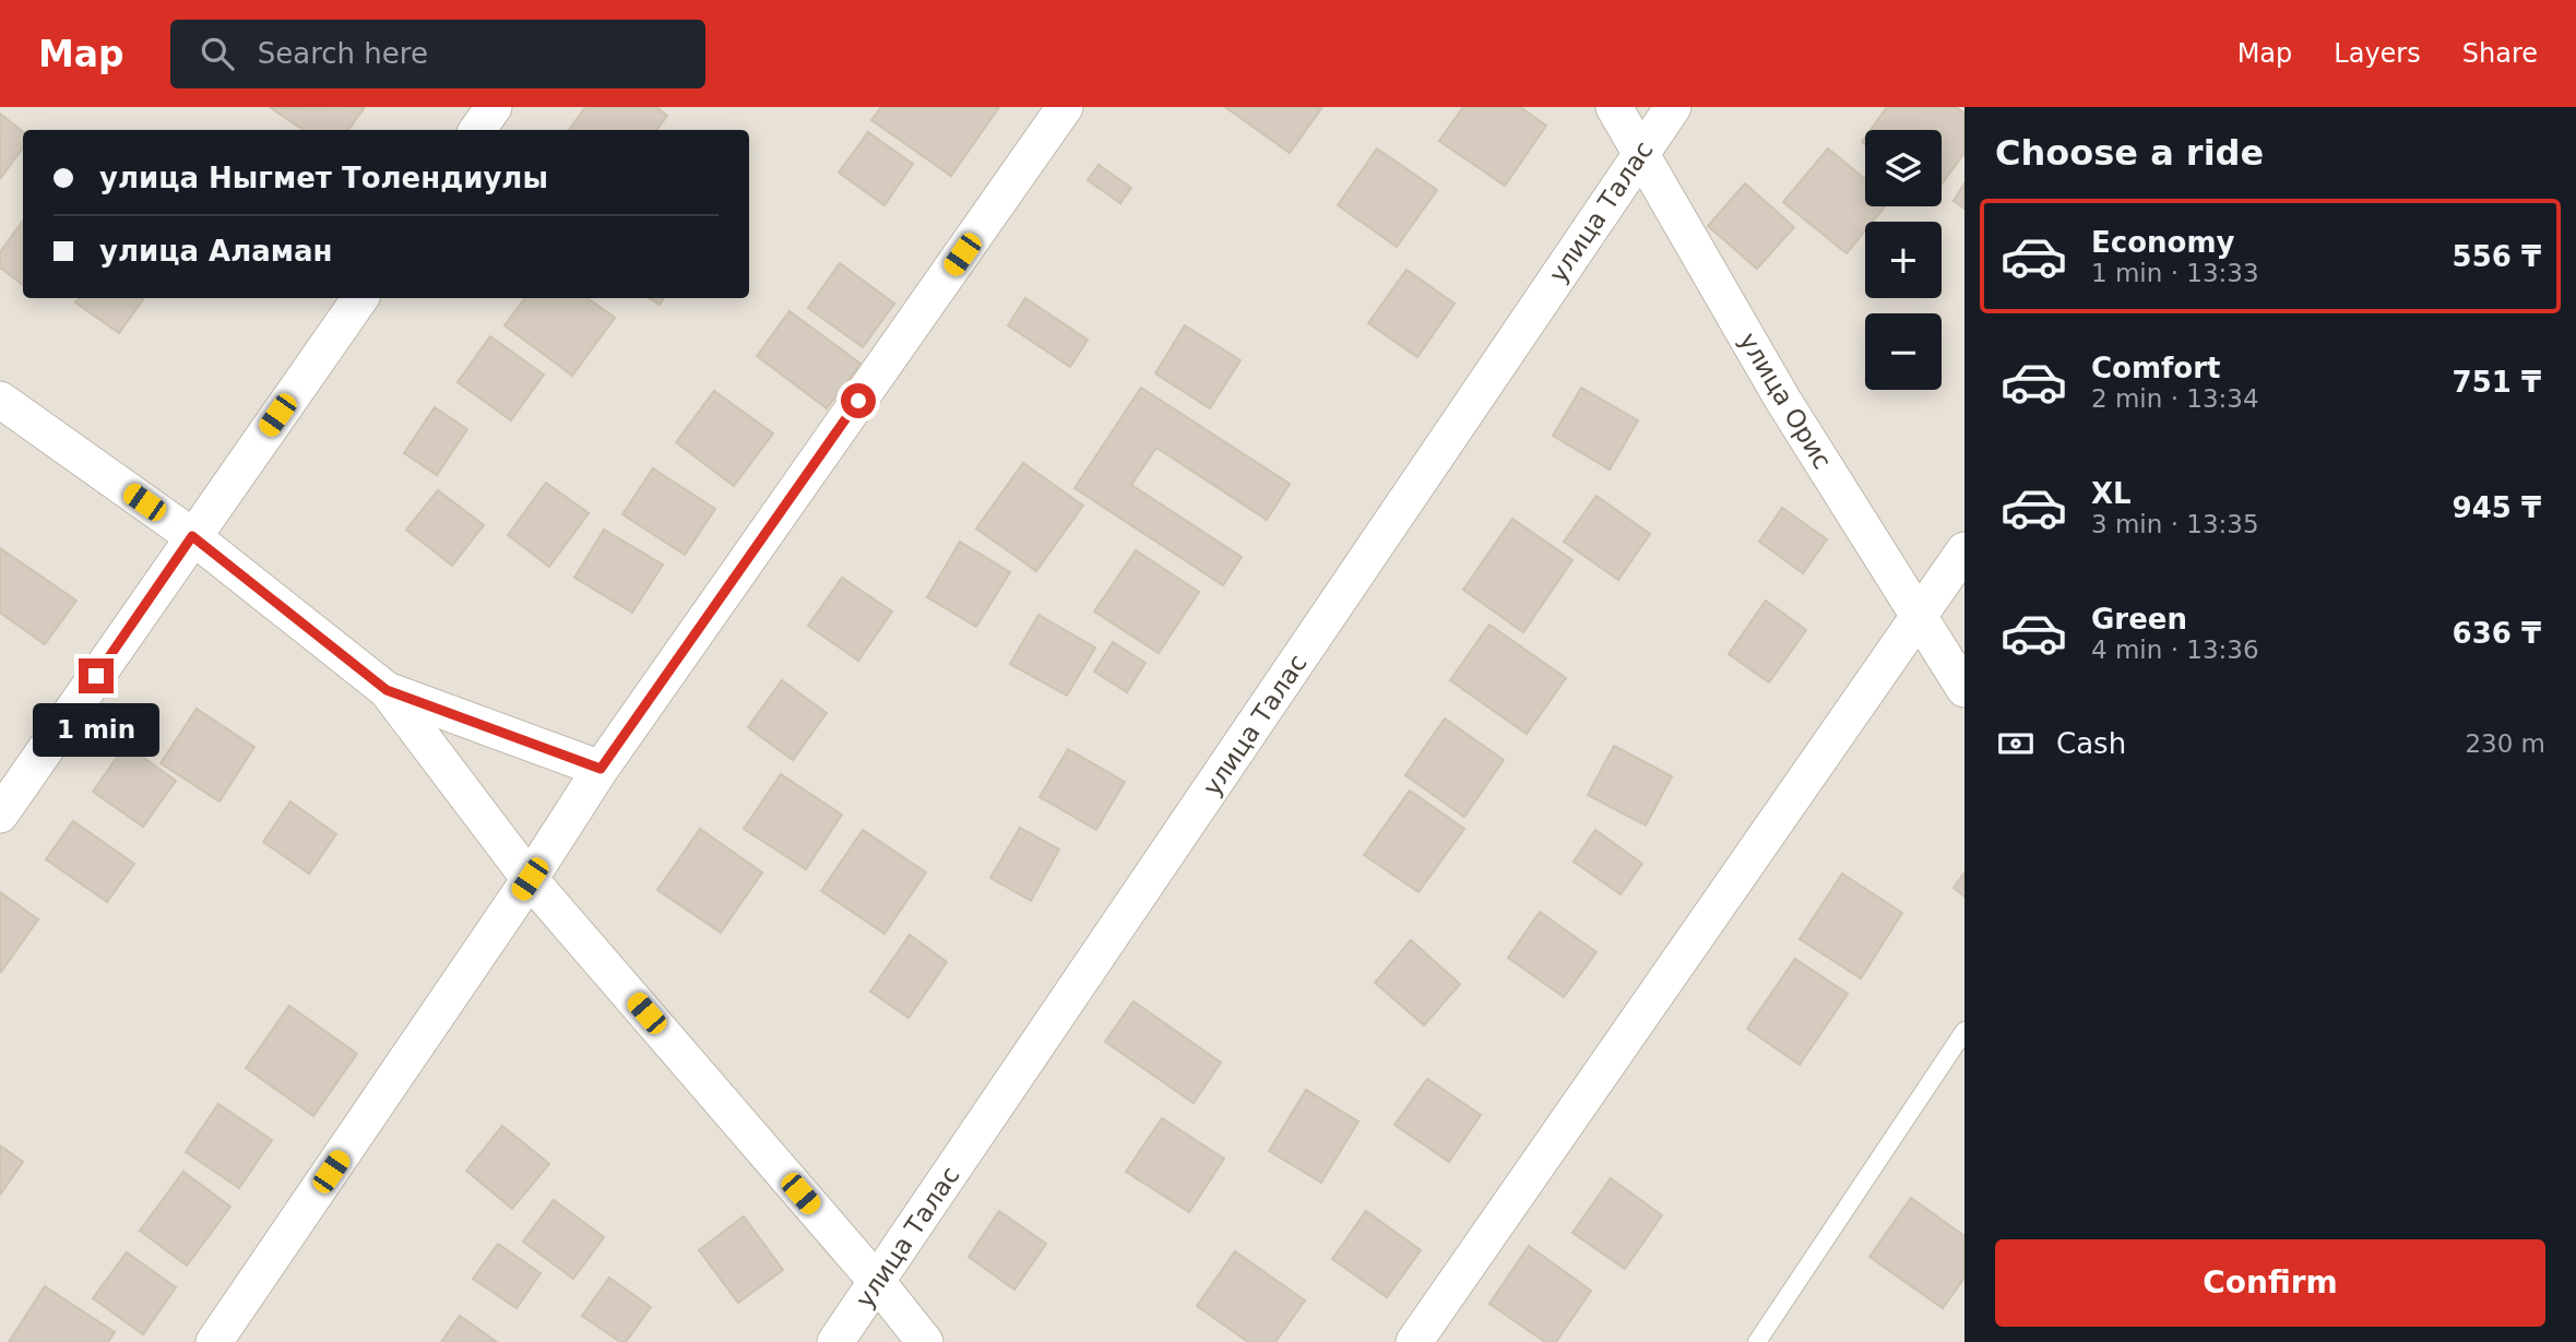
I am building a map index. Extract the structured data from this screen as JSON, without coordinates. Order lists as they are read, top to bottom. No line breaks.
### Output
{"streets":{"street":["улица Талас","улица Орис"]},"crossings":[["улица Талас","улица Орис"]],"page":{"header":"Map","search":"Search here","nav":["Map","Layers","Share"],"heading":"Choose a ride","map_buttons":["+","−"],"banner":["улица Ныгмет Толендиулы","улица Аламан"],"list":[{"name":"Economy","note":"1 min · 13:33","value":"556 ₸"},{"name":"Comfort","note":"2 min · 13:34","value":"751 ₸"},{"name":"XL","note":"3 min · 13:35","value":"945 ₸"},{"name":"Green","note":"4 min · 13:36","value":"636 ₸"}],"pay":["Cash","230 m"],"bubble":"1 min","buttons":"Confirm"}}
